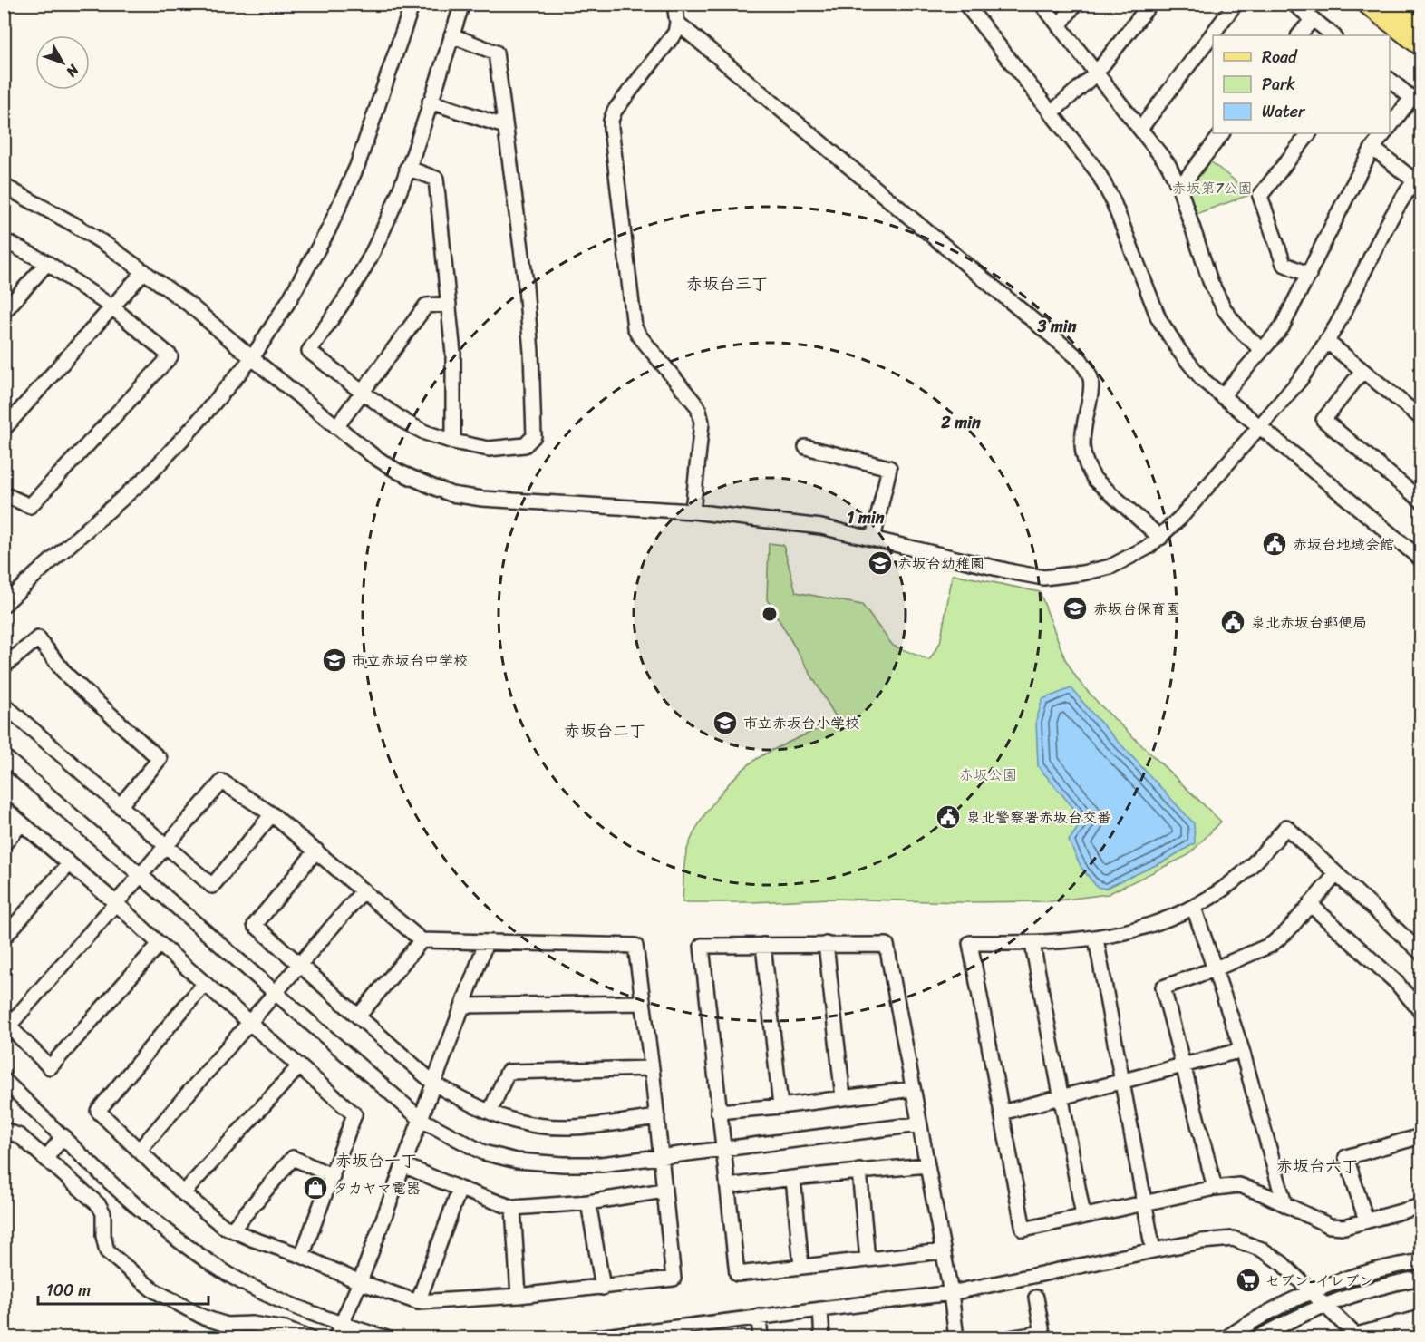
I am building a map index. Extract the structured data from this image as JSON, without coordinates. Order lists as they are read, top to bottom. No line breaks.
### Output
{"districts":["赤坂台三丁","赤坂台二丁","赤坂台一丁","赤坂台六丁"],"parks":["赤坂第7公園","赤坂公園"],"places":{"public building":["赤坂台地域会館","泉北赤坂台郵便局","泉北警察署赤坂台交番"],"school or university":["赤坂台幼稚園","赤坂台保育園","市立赤坂台中学校","市立赤坂台小学校"],"shop":["タカヤマ電器"],"supermarket":["セブン-イレブン"]},"legend":["Road","Park","Water"],"scale_bar":"100 m","north":"bottom right","rings":["3 min","2 min","1 min"]}
